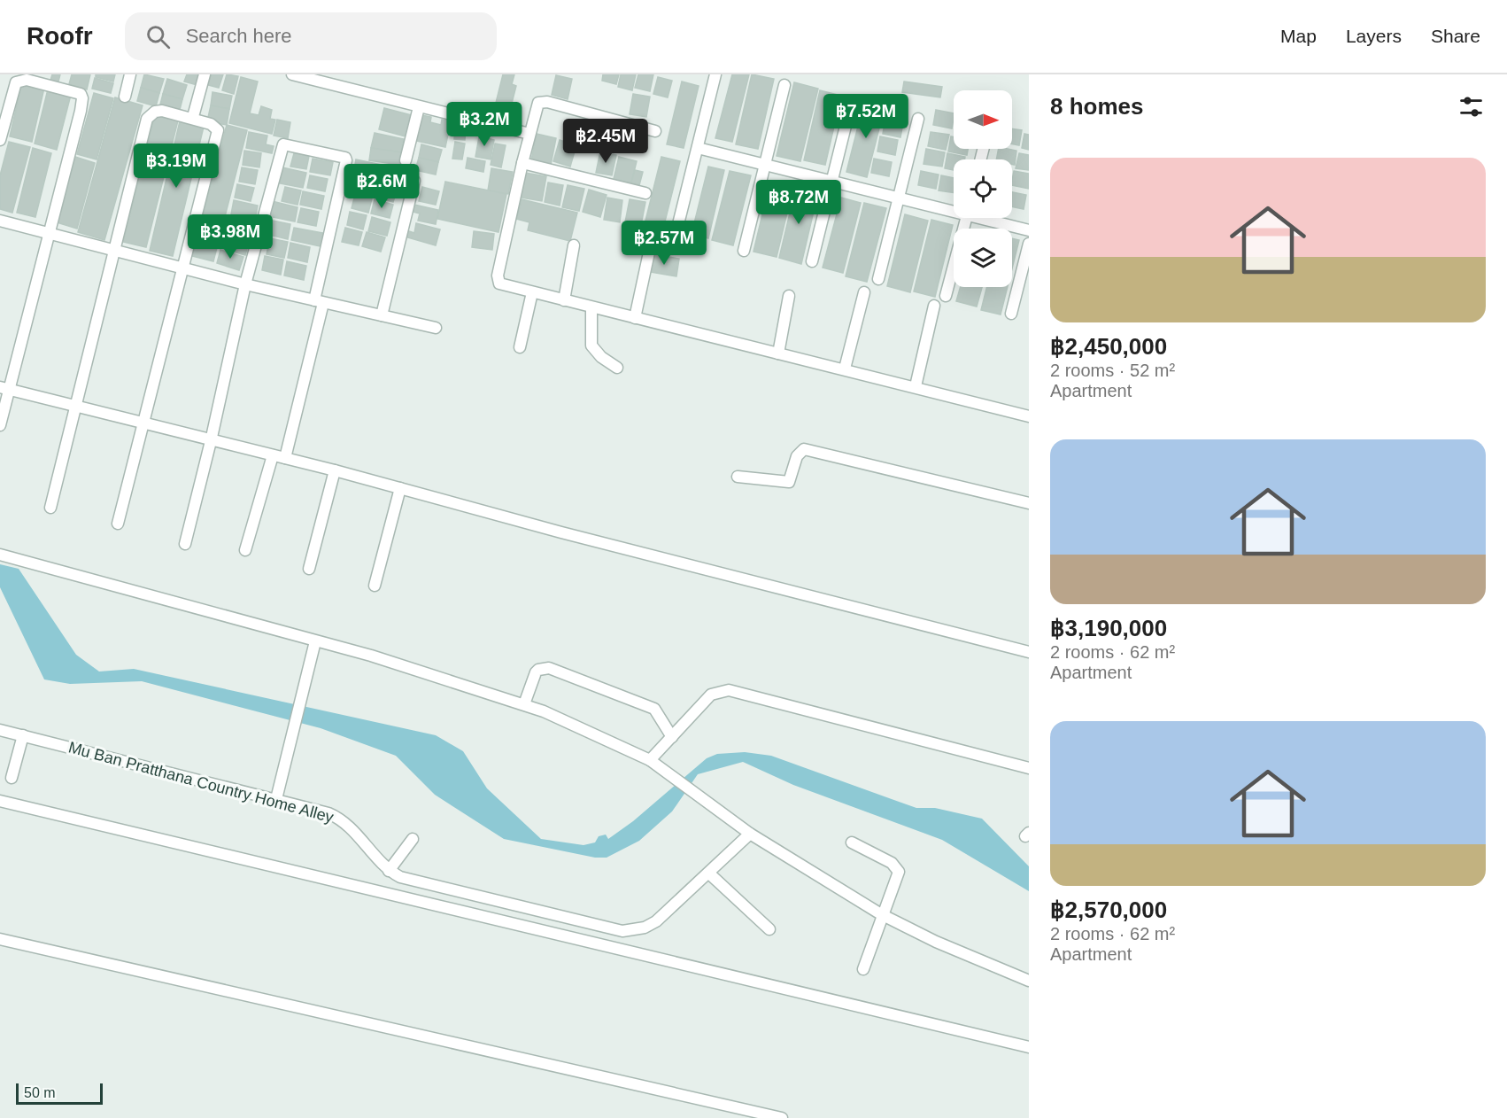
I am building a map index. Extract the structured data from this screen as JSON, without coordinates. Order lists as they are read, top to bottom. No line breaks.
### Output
{"streets":{"street":["Mu Ban Pratthana Country Home Alley"]},"scale_bar":"50 m","north":"right","page":{"header":"Roofr","search":"Search here","nav":["Map","Layers","Share"],"heading":"8 homes","price":["฿7.52M","฿3.2M","฿2.45M","฿3.19M","฿2.6M","฿8.72M","฿3.98M","฿2.57M"],"list":[{"name":"฿2,450,000","note":"2 rooms · 52 m² · Apartment"},{"name":"฿3,190,000","note":"2 rooms · 62 m² · Apartment"},{"name":"฿2,570,000","note":"2 rooms · 62 m² · Apartment"}],"scale":"50 m"}}
